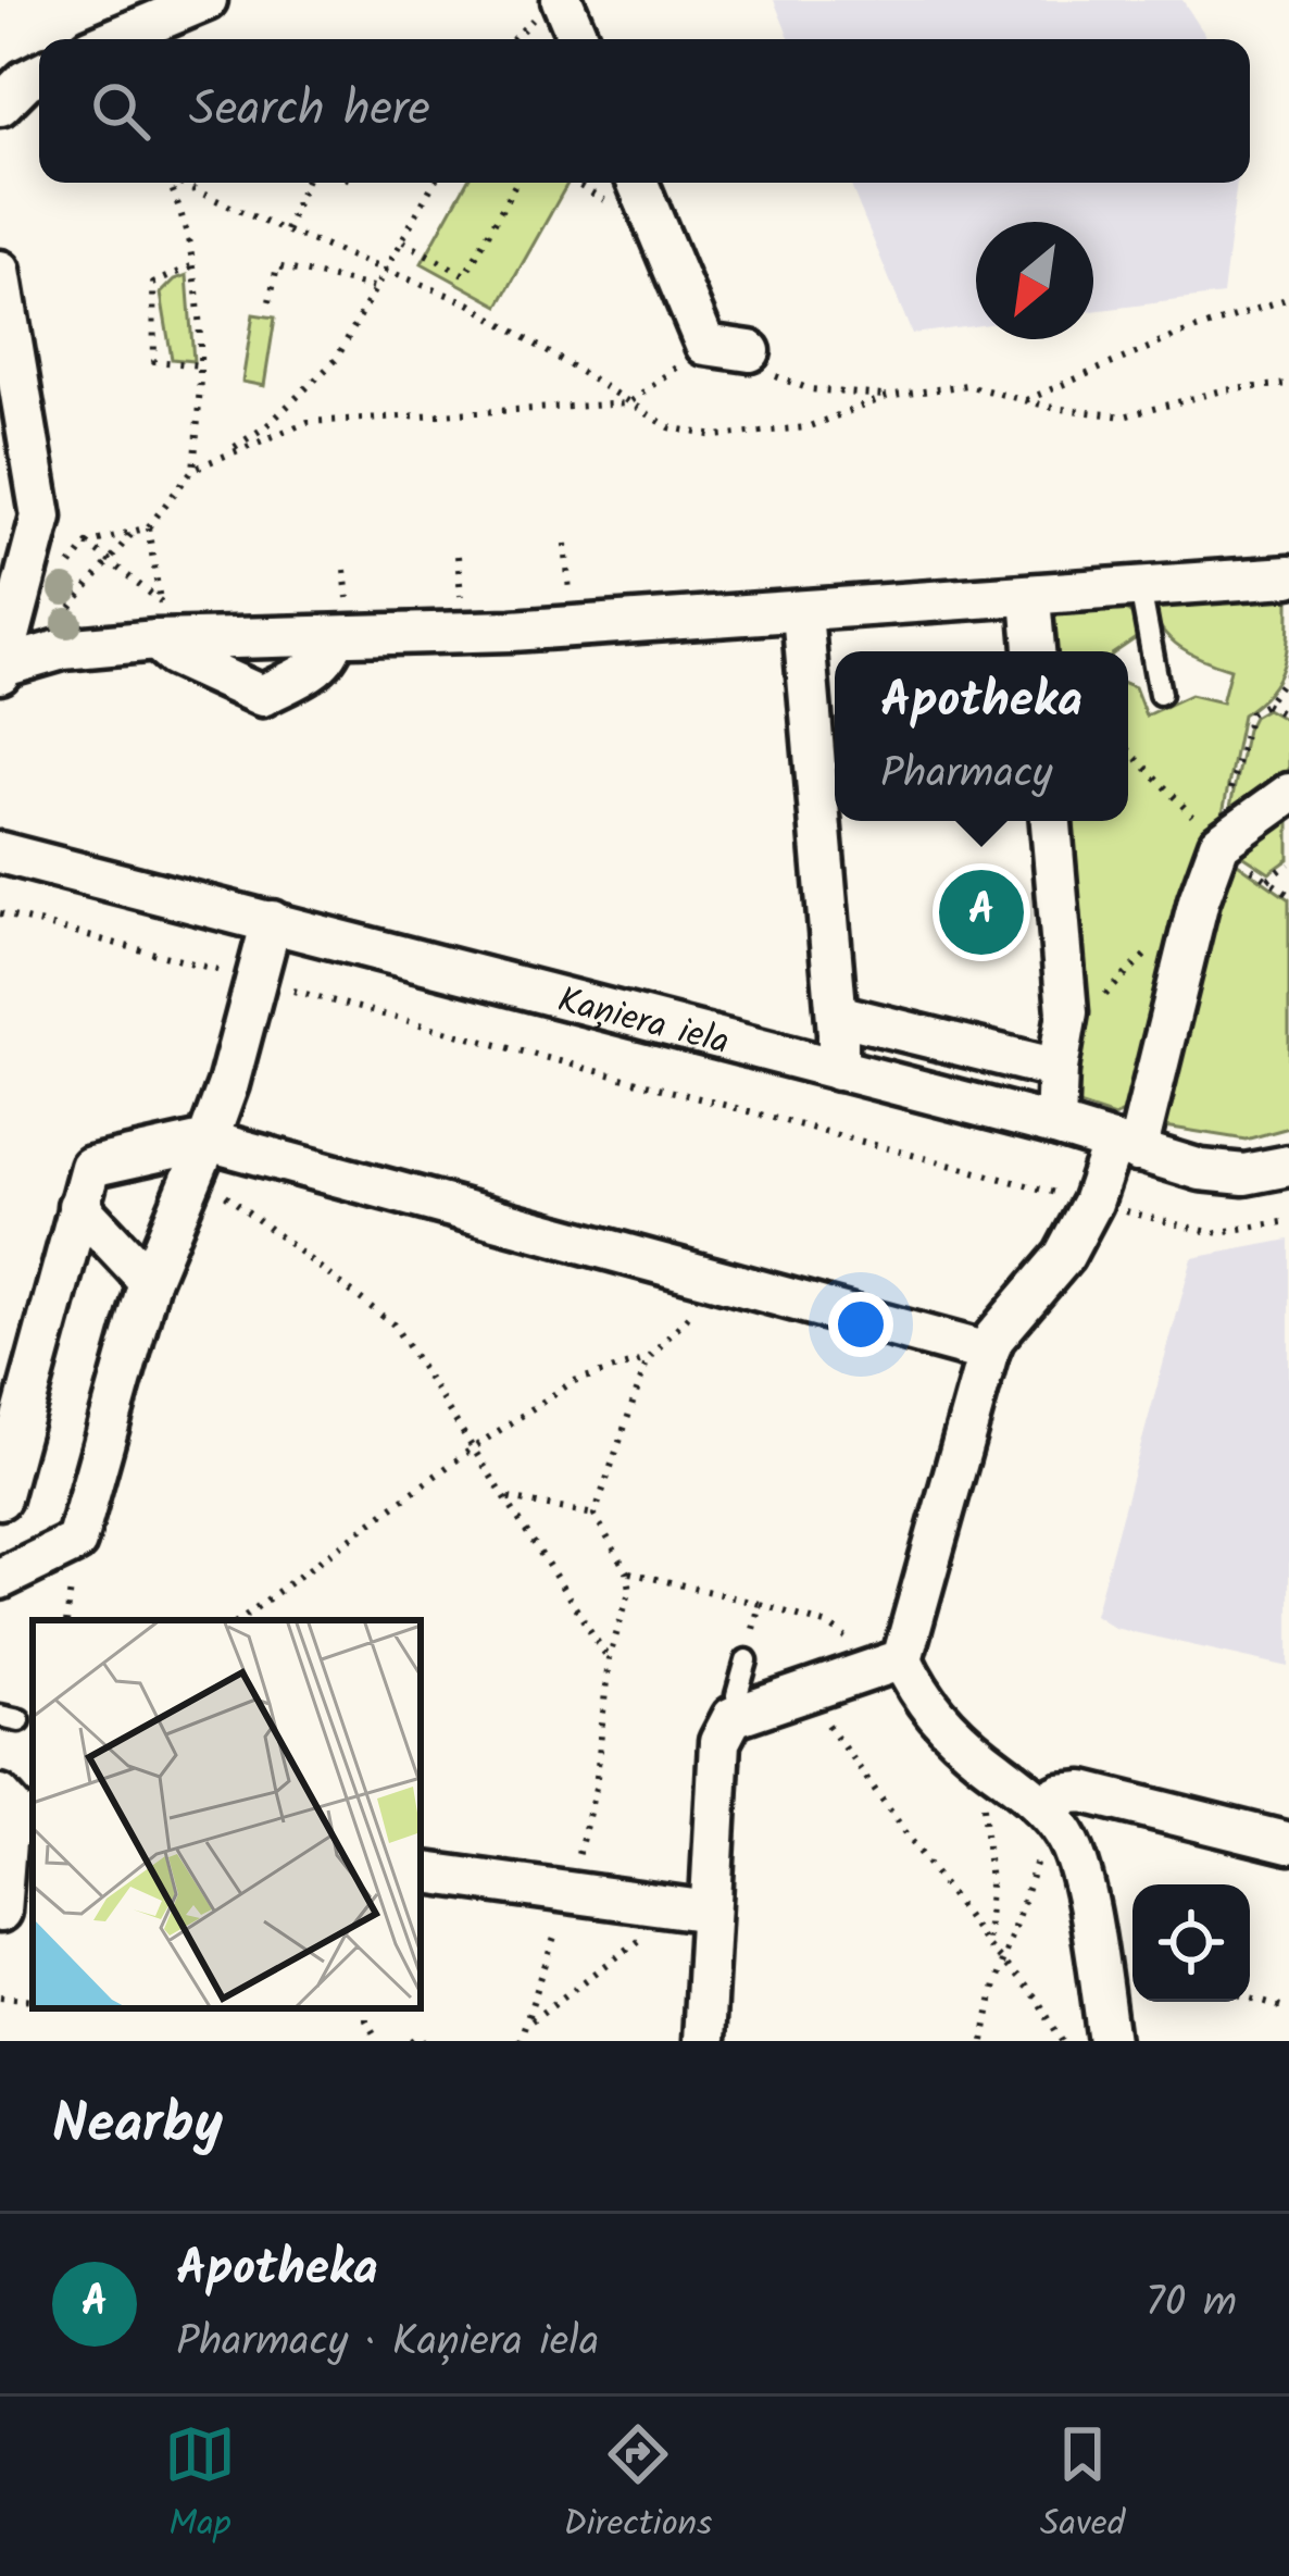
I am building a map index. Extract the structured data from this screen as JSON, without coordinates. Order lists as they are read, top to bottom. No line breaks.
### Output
{"streets":{"street":["Kaņiera iela"]},"north":"bottom left","page":{"search":"Search here","popup":["Apotheka","Pharmacy"],"pins":"A","heading":"Nearby","list":[{"mark":"A","name":"Apotheka","note":"Pharmacy · Kaņiera iela","value":"70 m"}],"nav":["Map","Directions","Saved"]}}
